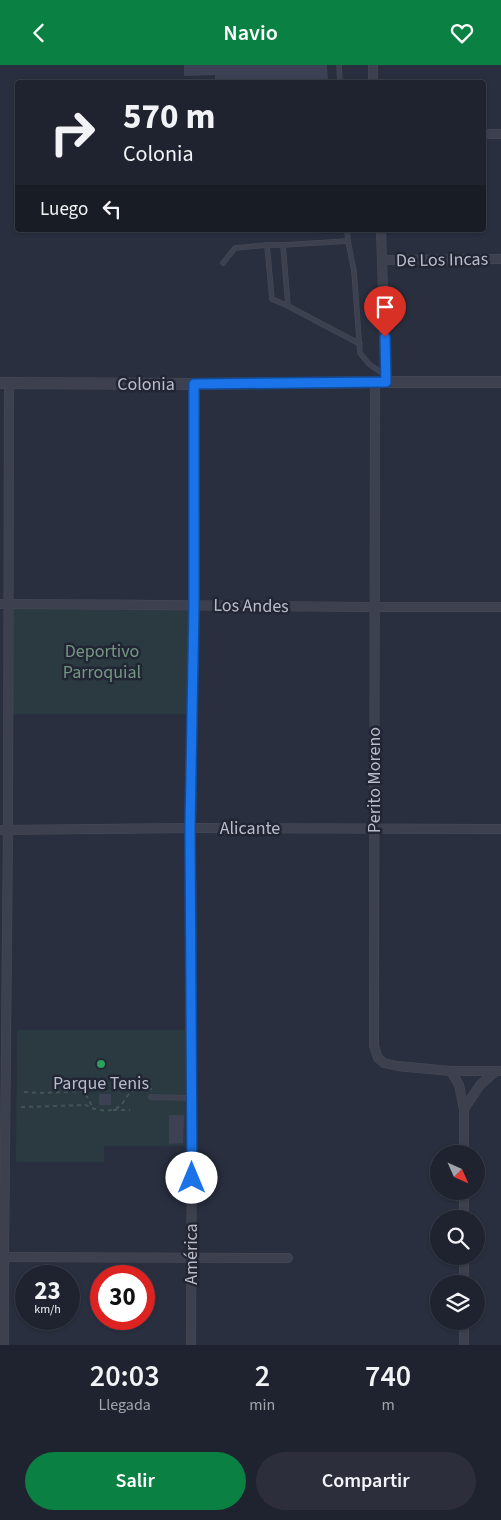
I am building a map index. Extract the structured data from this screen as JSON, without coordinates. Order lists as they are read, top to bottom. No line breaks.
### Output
{"streets":{"street":["De Los Incas","Colonia","Los Andes","Perito Moreno","Alicante","América"]},"crossings":[["De Los Incas","Perito Moreno"],["Colonia","Perito Moreno"],["Colonia","América"],["Los Andes","Perito Moreno"],["Los Andes","América"],["Perito Moreno","Alicante"],["Alicante","América"]],"parks":["Deportivo Parroquial"],"places":["Parque Tenis"],"north":"bottom right","page":{"header":"Navio","turn":["570 m","Colonia"],"then":"Luego","speed":"23 km/h","limit":"30","eta":["20:03","Llegada","2","min","740","m"],"buttons":["Salir","Compartir"]}}
